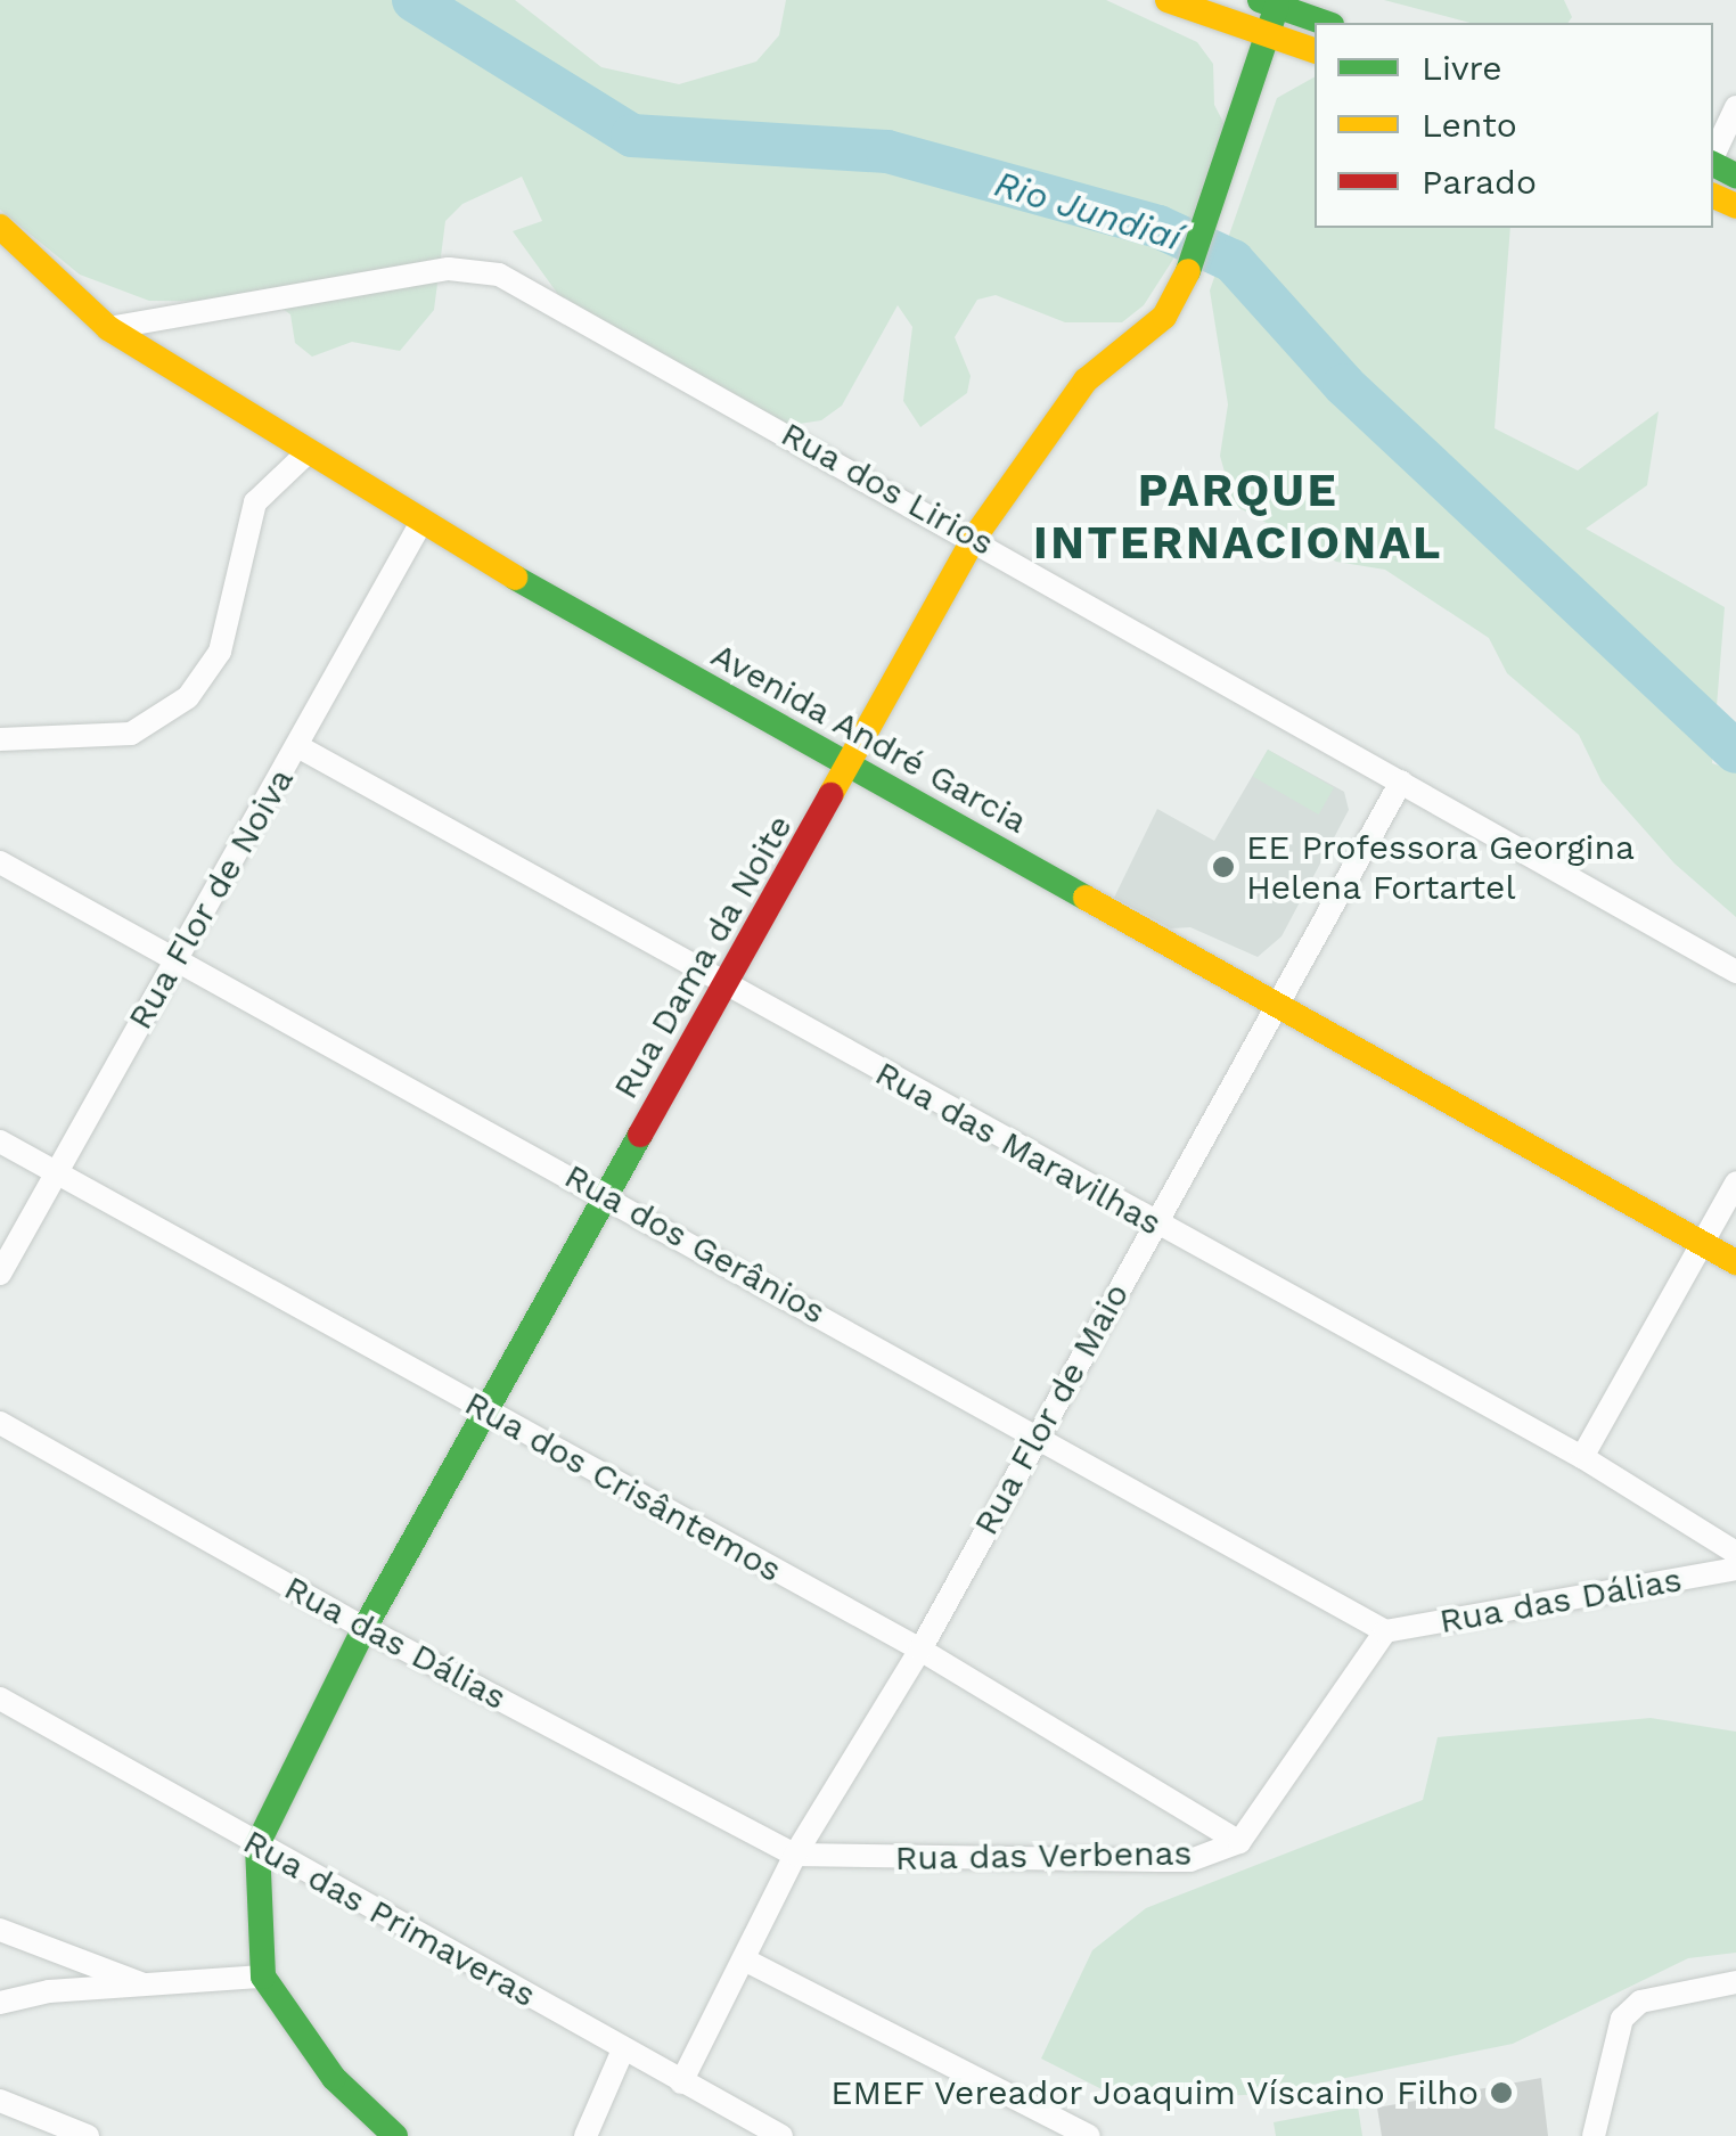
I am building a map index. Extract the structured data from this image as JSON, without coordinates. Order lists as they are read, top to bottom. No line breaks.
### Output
{"streets":{"street":["Rua dos Lirios","Avenida André Garcia","Rua Flor de Noiva","Rua Dama da Noite","Rua das Maravilhas","Rua dos Gerânios","Rua Flor de Maio","Rua dos Crisântemos","Rua das Dálias","Rua das Verbenas","Rua das Primaveras"]},"crossings":[["Rua dos Lirios","Avenida André Garcia"],["Rua dos Lirios","Rua Dama da Noite"],["Rua dos Lirios","Rua Flor de Maio"],["Avenida André Garcia","Rua Flor de Noiva"],["Avenida André Garcia","Rua Dama da Noite"],["Avenida André Garcia","Rua Flor de Maio"],["Rua Flor de Noiva","Rua das Maravilhas"],["Rua Flor de Noiva","Rua dos Gerânios"],["Rua Flor de Noiva","Rua dos Crisântemos"],["Rua Dama da Noite","Rua das Maravilhas"],["Rua Dama da Noite","Rua dos Gerânios"],["Rua Dama da Noite","Rua dos Crisântemos"],["Rua Dama da Noite","Rua das Dálias"],["Rua Dama da Noite","Rua das Primaveras"],["Rua das Maravilhas","Rua Flor de Maio"],["Rua dos Gerânios","Rua Flor de Maio"],["Rua dos Gerânios","Rua das Dálias"],["Rua dos Gerânios","Rua das Verbenas"],["Rua Flor de Maio","Rua dos Crisântemos"],["Rua Flor de Maio","Rua das Dálias"],["Rua Flor de Maio","Rua das Verbenas"],["Rua dos Crisântemos","Rua das Verbenas"],["Rua das Dálias","Rua das Verbenas"]],"districts":["PARQUE INTERNACIONAL"],"water":["Rio Jundiaí"],"places":["EE Professora Georgina Helena Fortartel","EMEF Vereador Joaquim Víscaino Filho"],"legend":["Livre","Lento","Parado"]}
